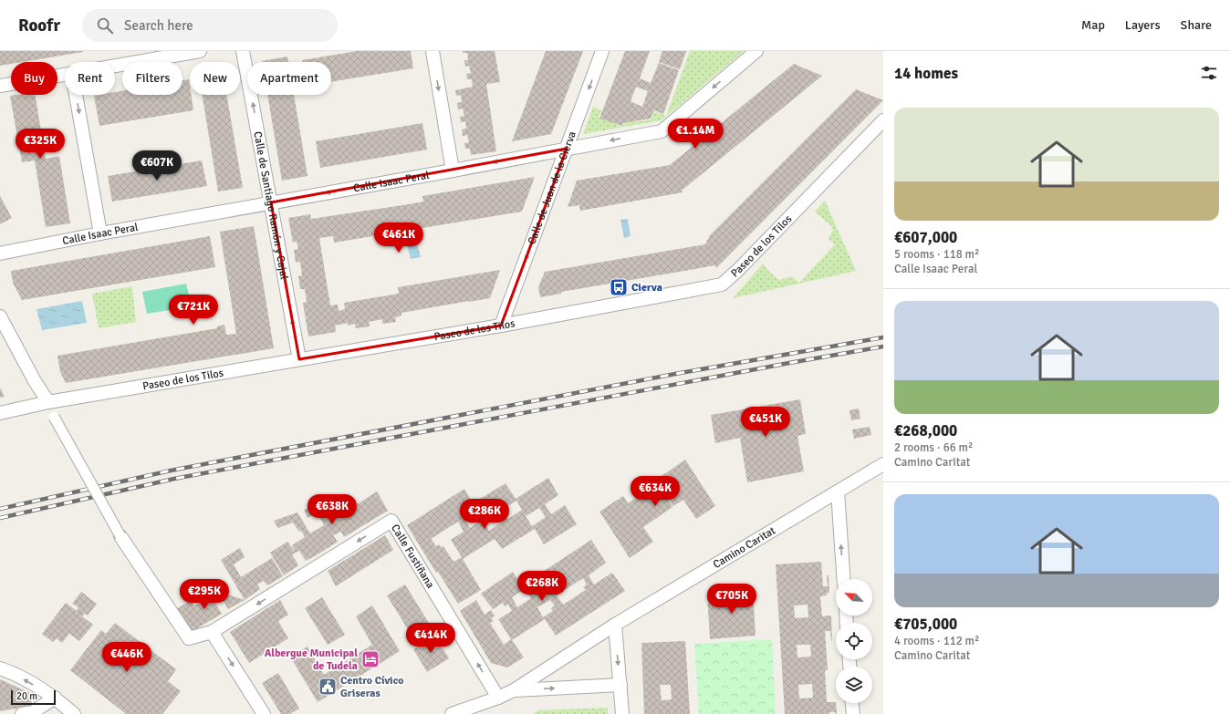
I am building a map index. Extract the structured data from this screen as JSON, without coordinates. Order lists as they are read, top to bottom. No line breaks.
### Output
{"streets":{"street":["Calle Isaac Peral","Calle de Juan de la Cierva","Calle de Santiago Ramón y Cajal","Paseo de los Tilos","Camino Caritat","Calle Fustiñana"]},"crossings":[["Calle Isaac Peral","Calle de Juan de la Cierva"],["Calle Isaac Peral","Calle de Santiago Ramón y Cajal"],["Calle de Juan de la Cierva","Paseo de los Tilos"],["Calle de Santiago Ramón y Cajal","Paseo de los Tilos"],["Camino Caritat","Calle Fustiñana"]],"one_way":["Calle Isaac Peral","Calle de Juan de la Cierva","Calle de Santiago Ramón y Cajal"],"places":{"bus stop":["Cierva"],"hotel":["Albergue Municipal de Tudela"],"public building":["Centro Cívico Griseras"]},"scale_bar":"20 m","north":"top left","page":{"header":"Roofr","search":"Search here","nav":["Map","Layers","Share"],"heading":"14 homes","chip":["Buy","Rent","Filters","New","Apartment"],"list":[{"name":"€607,000","note":"5 rooms · 118 m² · Calle Isaac Peral"},{"name":"€268,000","note":"2 rooms · 66 m² · Camino Caritat"},{"name":"€705,000","note":"4 rooms · 112 m² · Camino Caritat"}],"price":["€1.14M","€325K","€607K","€461K","€721K","€451K","€634K","€638K","€286K","€268K","€295K","€705K","€414K","€446K"],"scale":"20 m"}}
